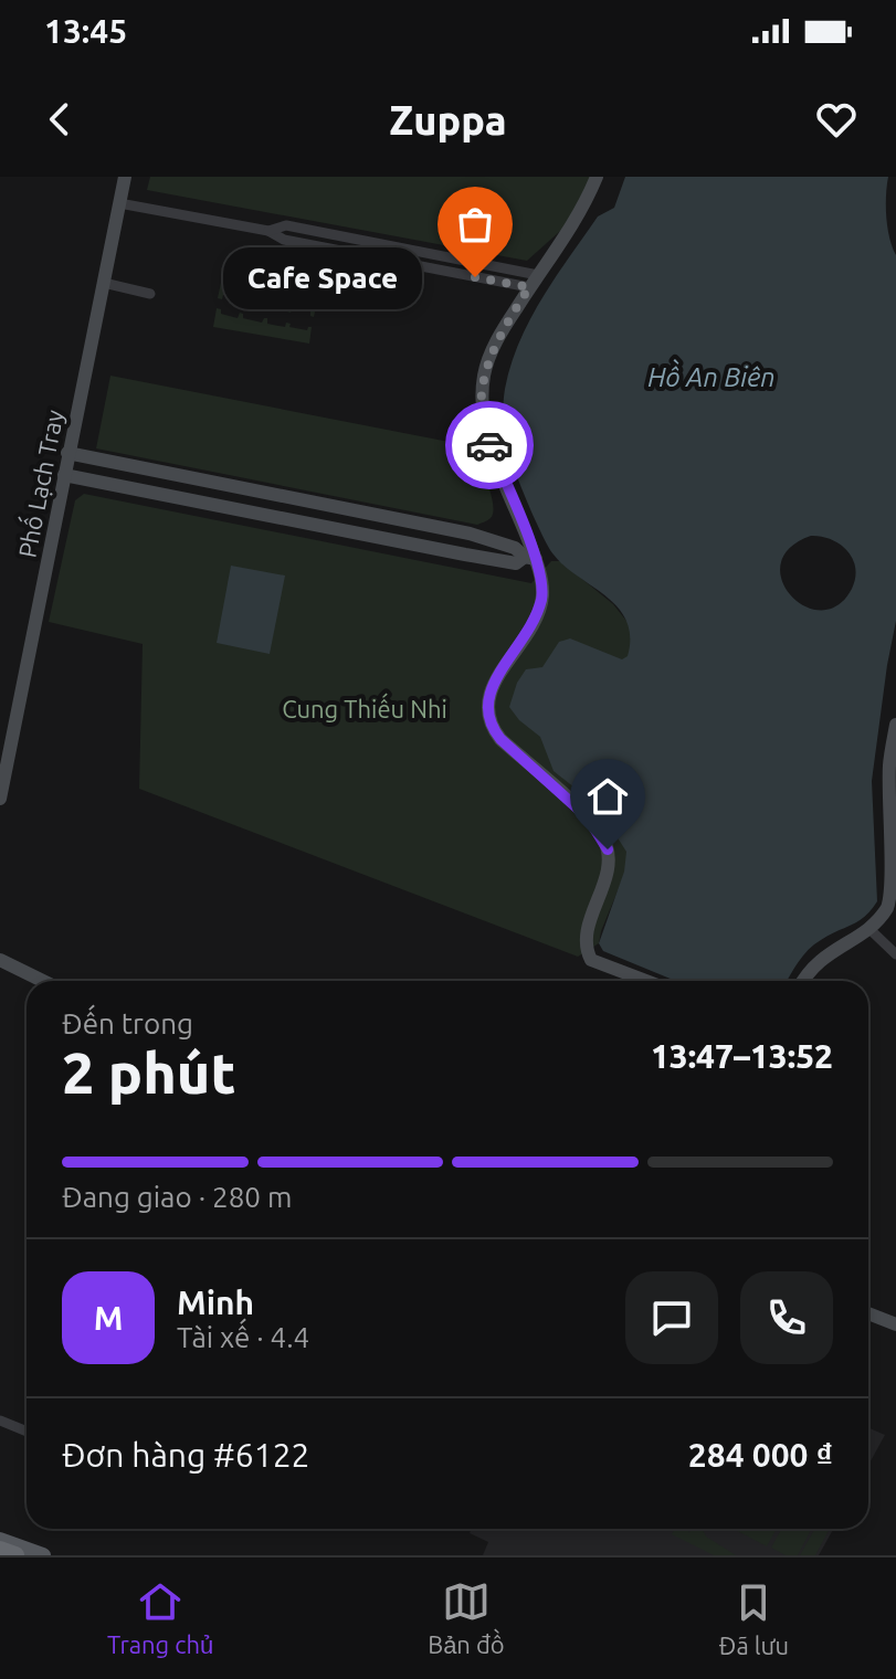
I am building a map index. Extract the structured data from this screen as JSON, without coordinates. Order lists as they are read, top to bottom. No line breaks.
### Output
{"streets":{"main road":["Phố Lạch Tray"]},"water":["Hồ An Biên"],"parks":["Cung Thiếu Nhi"],"places":["Cafe Space"],"page":{"status":"13:45","header":"Zuppa","bubble":"Cafe Space","heading":["2 phút","Đến trong","13:47–13:52"],"panel":["Minh","Tài xế · 4.4","Đơn hàng #6122","284 000 ₫"],"bar":"Đang giao · 280 m","round":"M","tabs":["Trang chủ","Bản đồ","Đã lưu"]}}
